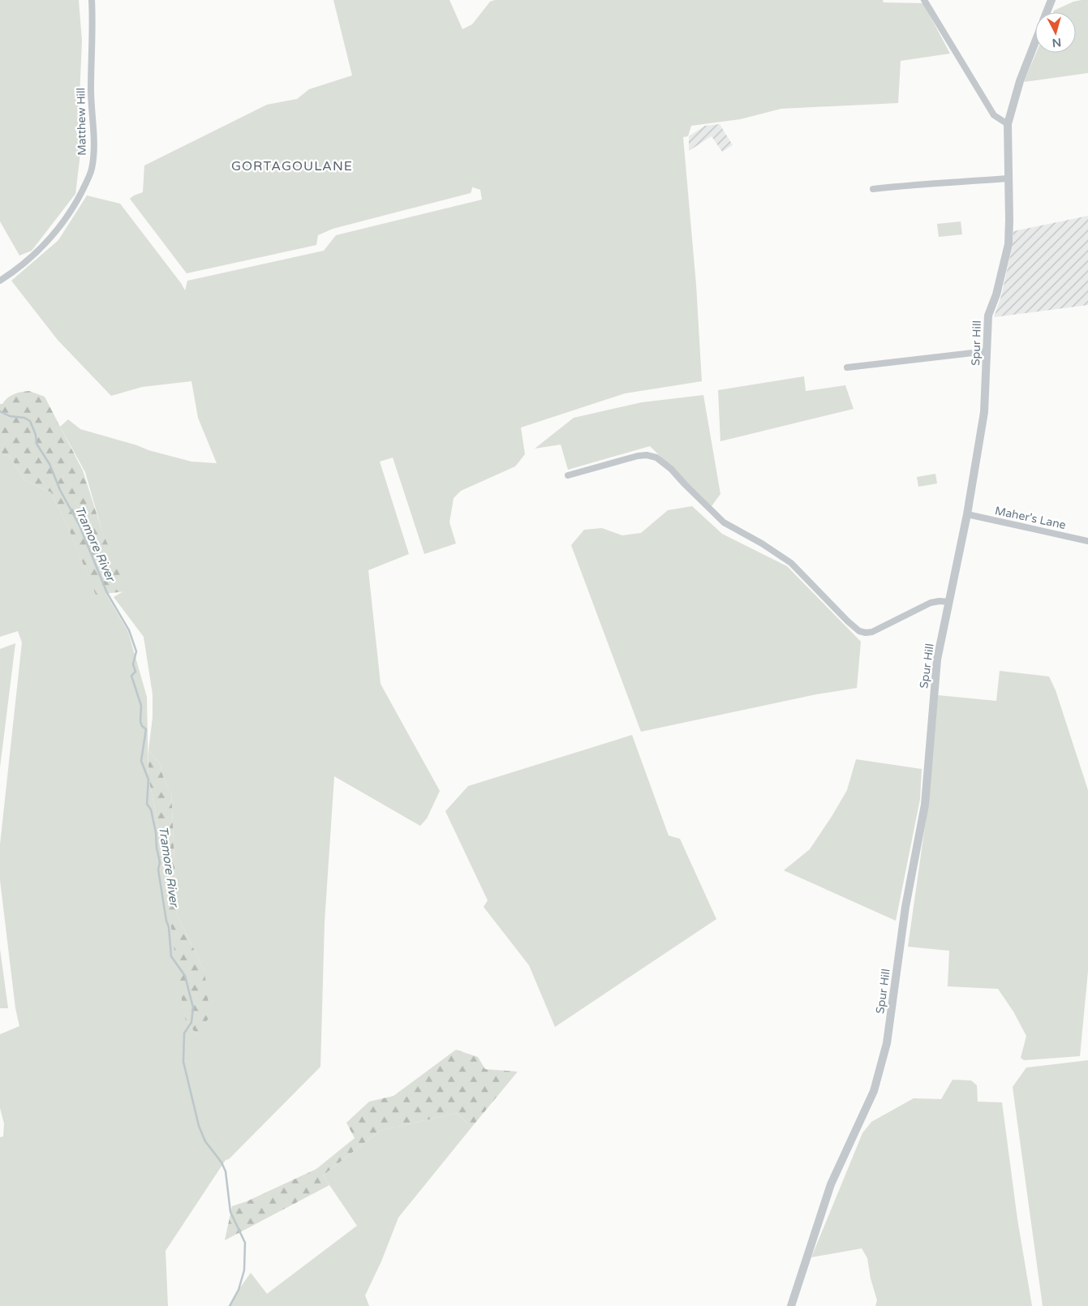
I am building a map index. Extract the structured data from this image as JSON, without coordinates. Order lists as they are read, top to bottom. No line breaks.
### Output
{"streets":{"street":["Matthew Hill","Spur Hill","Maher's Lane"]},"crossings":[["Spur Hill","Maher's Lane"]],"districts":["GORTAGOULANE"],"water":["Tramore River"],"north":"bottom"}
